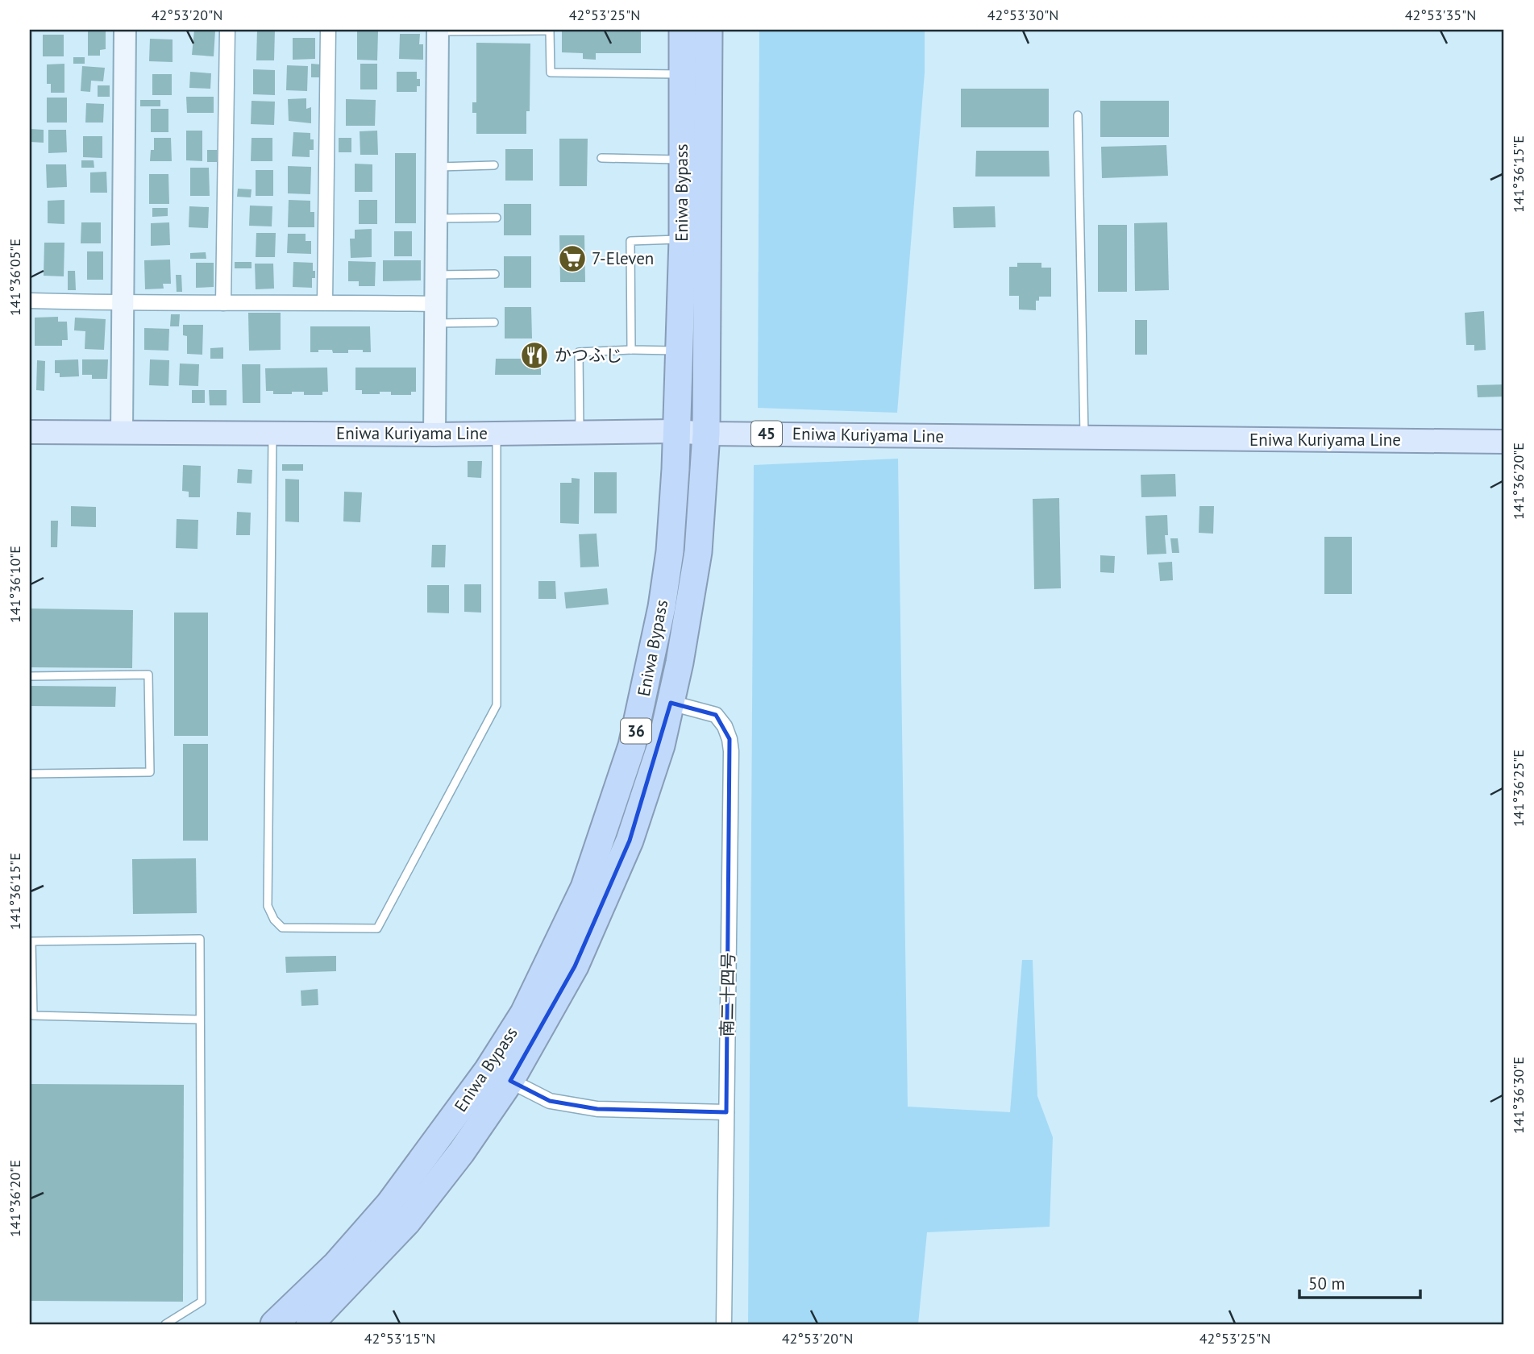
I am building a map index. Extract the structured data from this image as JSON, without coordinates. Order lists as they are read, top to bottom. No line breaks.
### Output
{"streets":{"highway":["Eniwa Bypass","36"],"main road":["Eniwa Kuriyama Line","45"],"street":["南二十四号"]},"crossings":[["Eniwa Bypass","Eniwa Kuriyama Line"],["Eniwa Bypass","南二十四号"]],"places":{"supermarket":["7-Eleven"],"restaurant":["かつふじ"]},"scale_bar":"50 m","coordinates":["42°53'20\"N","42°53'25\"N","42°53'30\"N","42°53'35\"N","141°36'15\"E","141°36'05\"E","141°36'20\"E","141°36'10\"E","141°36'25\"E","141°36'30\"E","42°53'15\"N"]}
